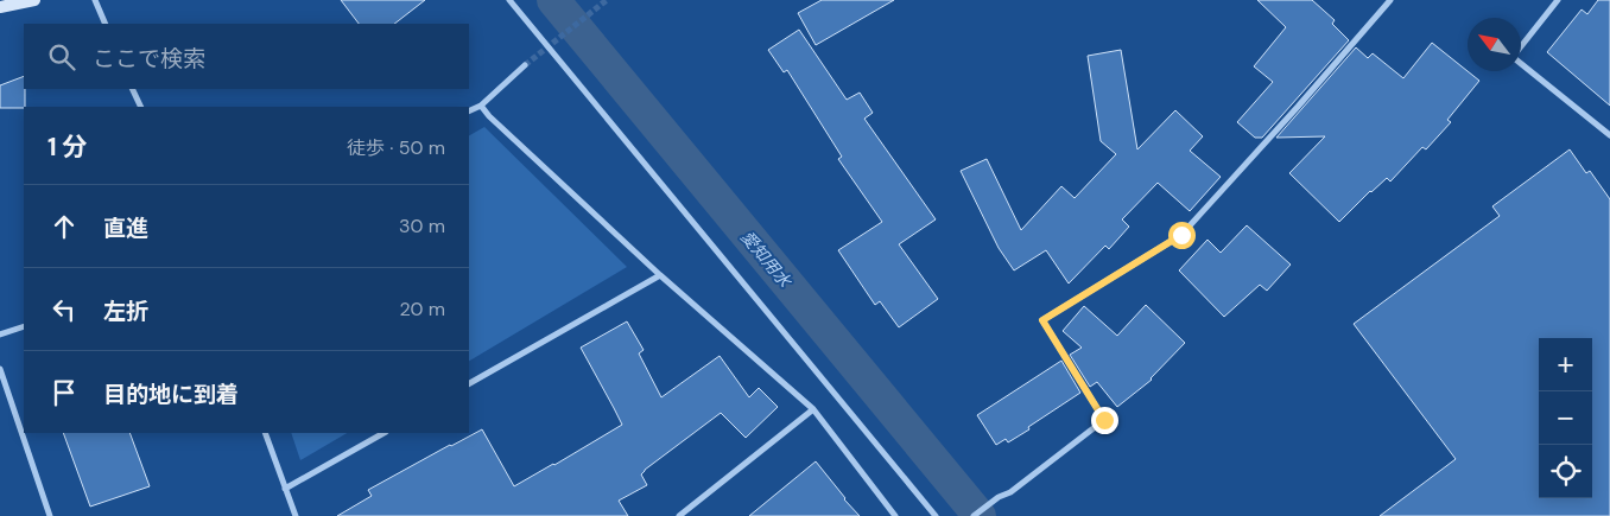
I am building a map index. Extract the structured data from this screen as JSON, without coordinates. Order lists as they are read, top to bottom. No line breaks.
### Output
{"water":["愛知用水"],"north":"top left","page":{"search":"ここで検索","heading":["1 分","徒歩 · 50 m"],"list":[["直進","30 m"],["左折","20 m"],"目的地に到着"],"map_buttons":["+","−"]}}
